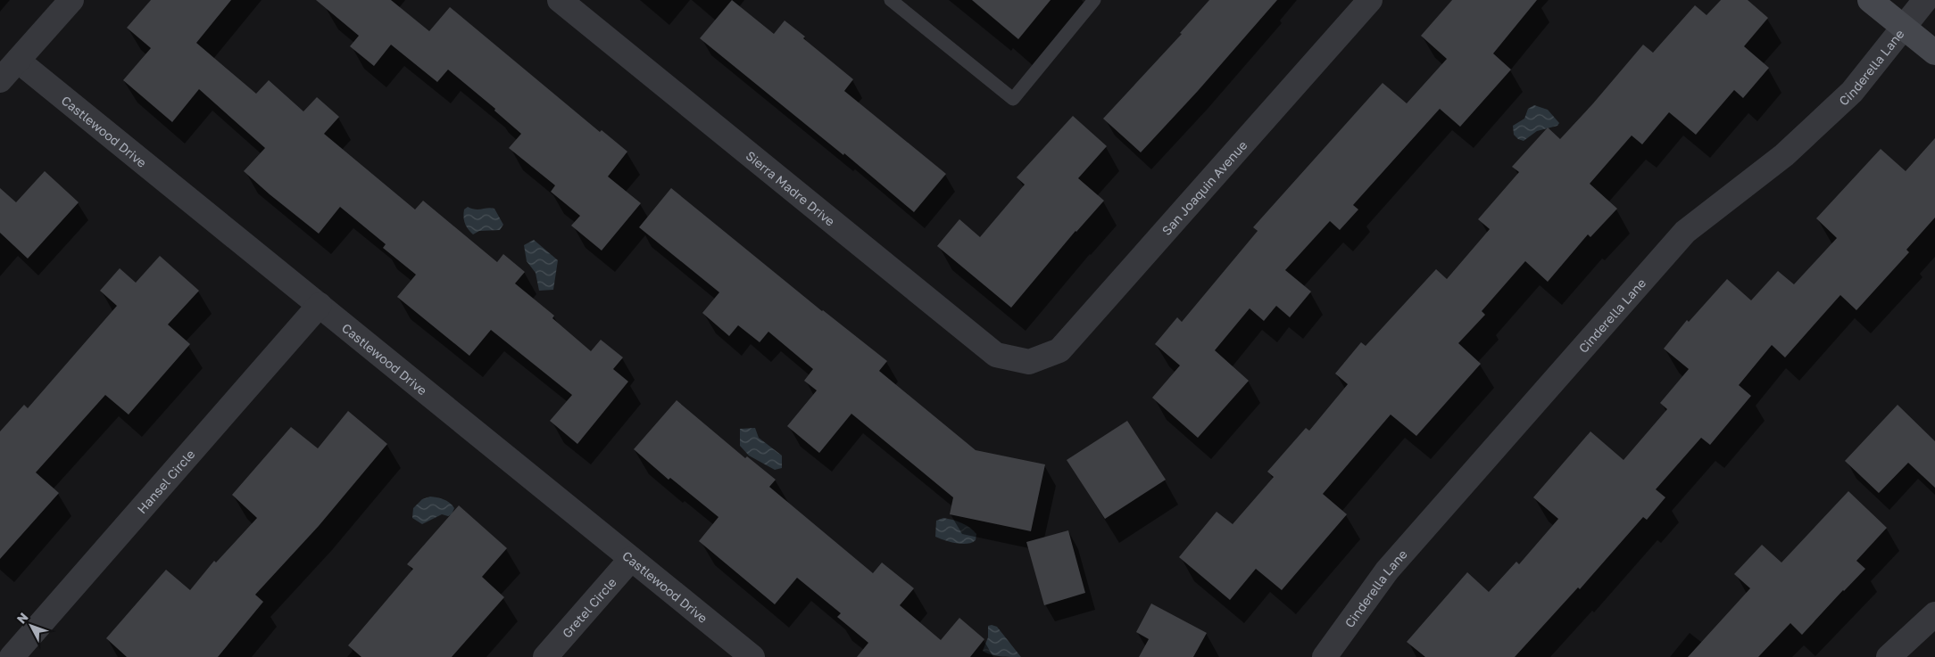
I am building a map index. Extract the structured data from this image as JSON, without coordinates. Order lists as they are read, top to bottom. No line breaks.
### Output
{"streets":{"street":["Cinderella Lane","Castlewood Drive","San Joaquin Avenue","Sierra Madre Drive","Hansel Circle","Gretel Circle"]},"crossings":[["Castlewood Drive","Hansel Circle"],["Castlewood Drive","Gretel Circle"],["San Joaquin Avenue","Sierra Madre Drive"]],"north":"top left"}
